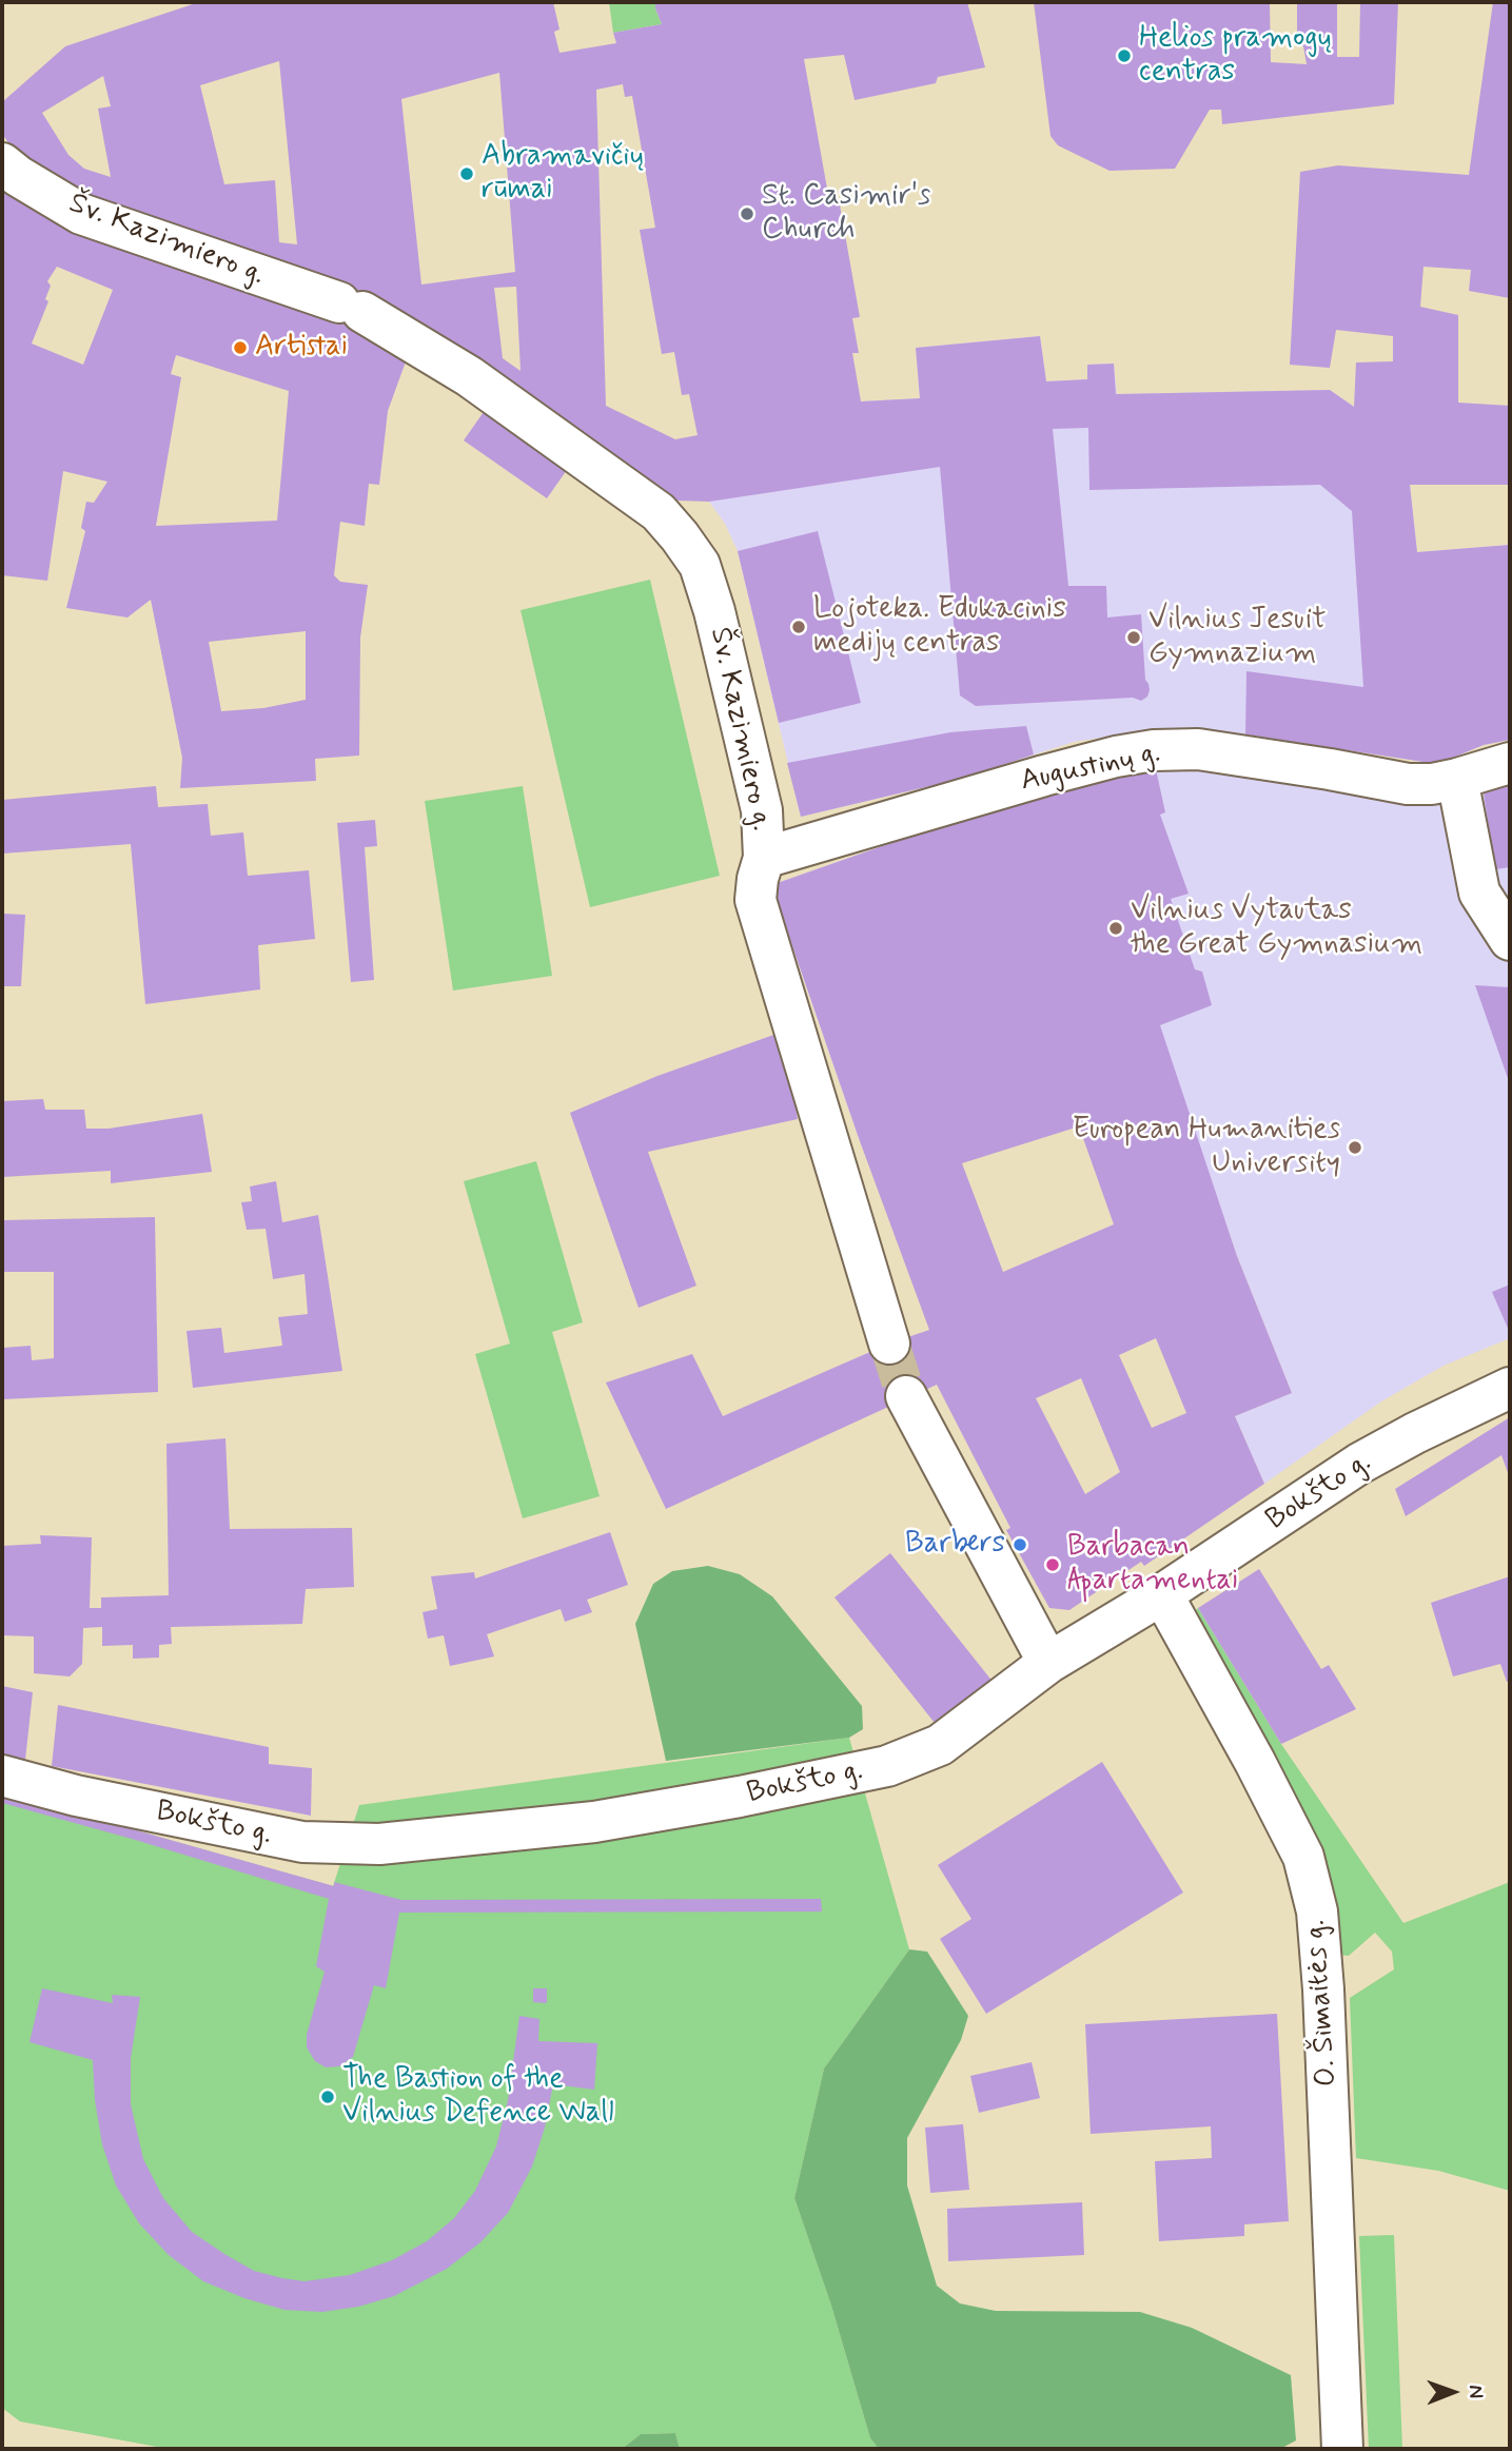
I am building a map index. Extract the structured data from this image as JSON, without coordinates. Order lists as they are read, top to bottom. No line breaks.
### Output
{"streets":{"street":["Šv. Kazimiero g.","Augustinų g.","Bokšto g.","O. Šimaitės g."]},"crossings":[["Šv. Kazimiero g.","Augustinų g."],["Bokšto g.","O. Šimaitės g."]],"places":["Helios pramogų centras","Abramavičių rūmai","St. Casimir's Church","Artistai","Lojoteka. Edukacinis medijų centras","Vilnius Jesuit Gymnazium","Vilnius Vytautas the Great Gymnasium","European Humanities University","Barbers","Barbacan Apartamentai","The Bastion of the Vilnius Defence Wall"],"north":"right"}
